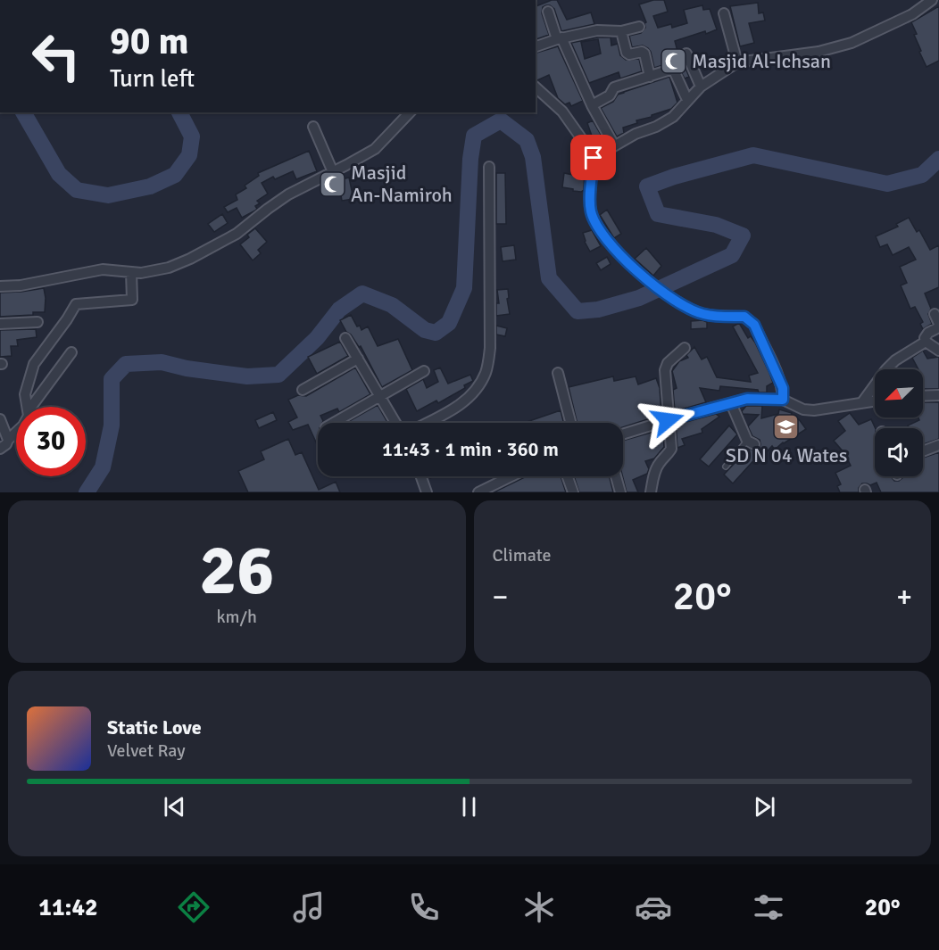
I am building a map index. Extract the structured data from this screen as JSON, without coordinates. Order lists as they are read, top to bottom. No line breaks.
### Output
{"places":{"mosque":["Masjid Al-Ichsan","Masjid An-Namiroh"],"school or university":["SD N 04 Wates"]},"north":"bottom left","page":{"turn":["90 m","Turn left"],"limit":"30","trip":"11:43 · 1 min · 360 m","tile":[["26","km/h"],"Climate"],"heat":["−","20°","+"],"song":["Static Love","Velvet Ray"],"tabs":["11:42","20°"]}}
